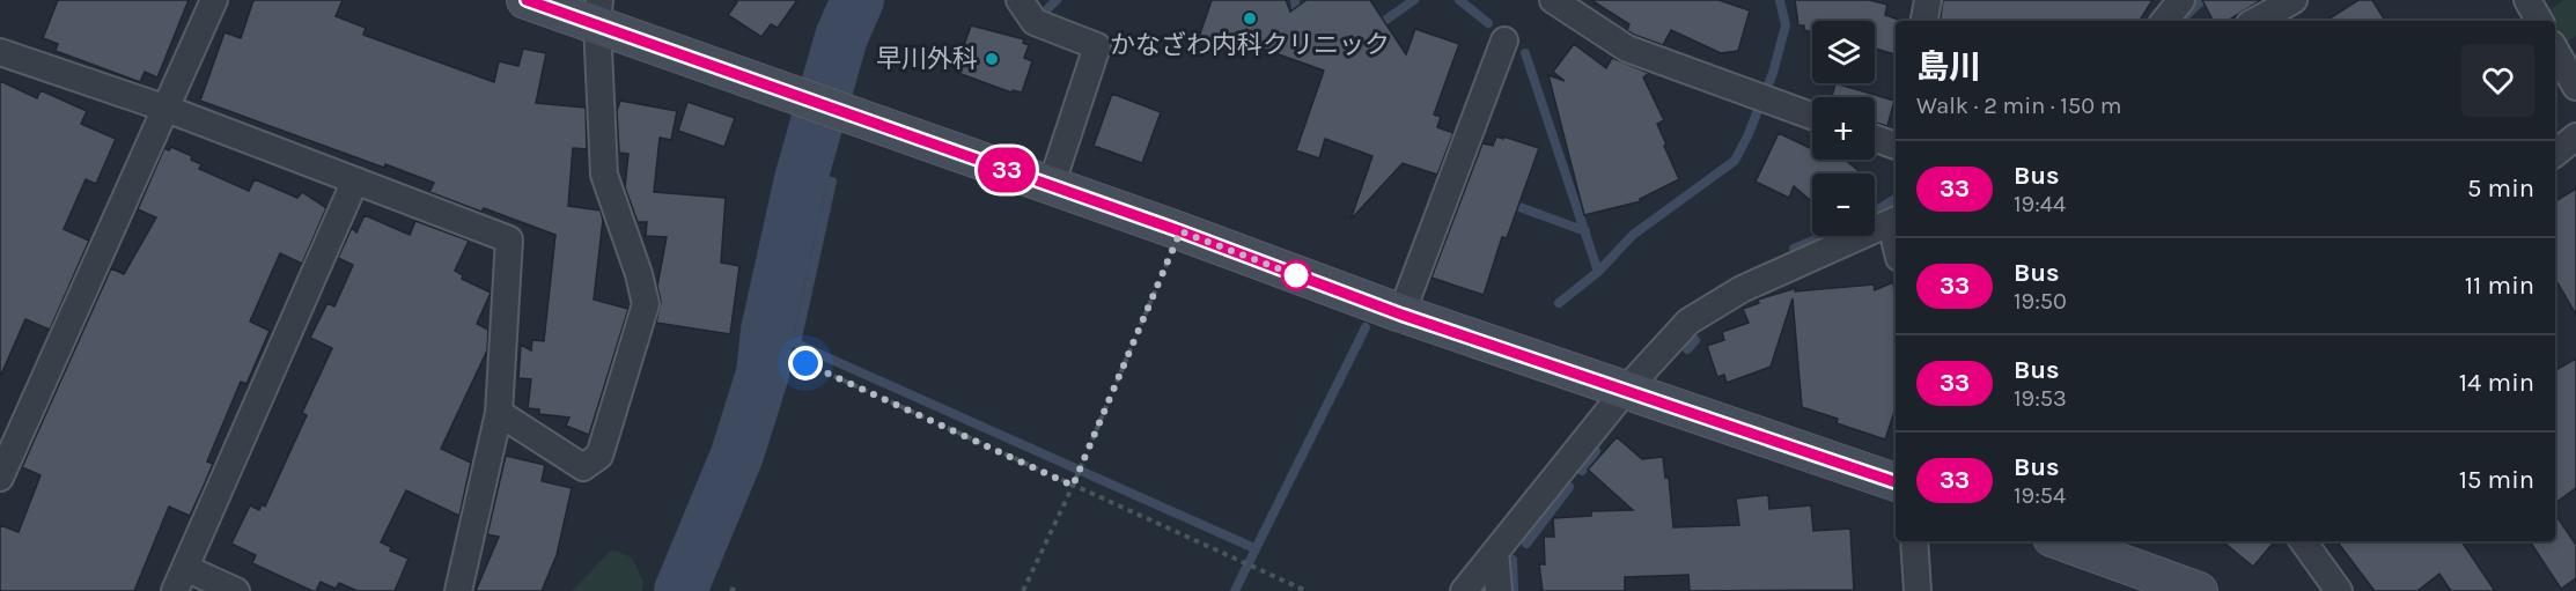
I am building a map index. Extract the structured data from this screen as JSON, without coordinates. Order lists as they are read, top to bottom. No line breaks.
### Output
{"places":["かなざわ内科クリニック","早川外科"],"lines":["bus line 33"],"page":{"on_map":"33","map_buttons":["+","−"],"heading":["島川","Walk · 2 min · 150 m"],"list":[{"mark":"33","name":"Bus","note":"19:44","value":"5 min"},{"mark":"33","name":"Bus","note":"19:50","value":"11 min"},{"mark":"33","name":"Bus","note":"19:53","value":"14 min"},{"mark":"33","name":"Bus","note":"19:54","value":"15 min"}]}}
